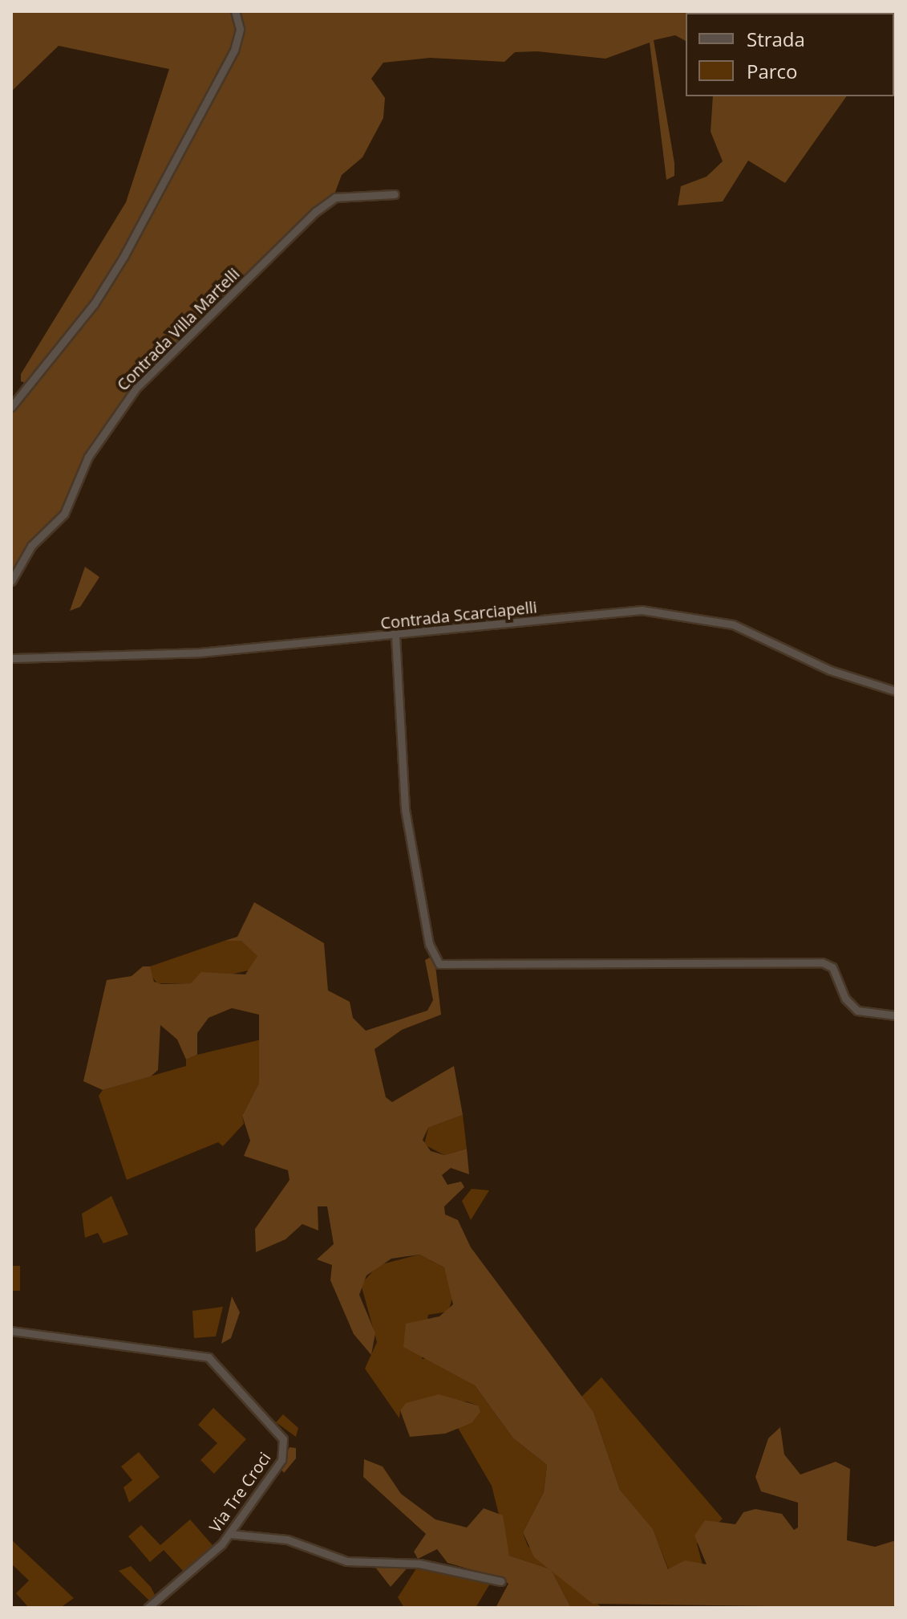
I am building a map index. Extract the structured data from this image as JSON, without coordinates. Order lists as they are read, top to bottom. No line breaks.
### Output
{"streets":{"street":["Contrada Villa Martelli","Contrada Scarciapelli","Via Tre Croci"]},"legend":["Strada","Parco"]}
